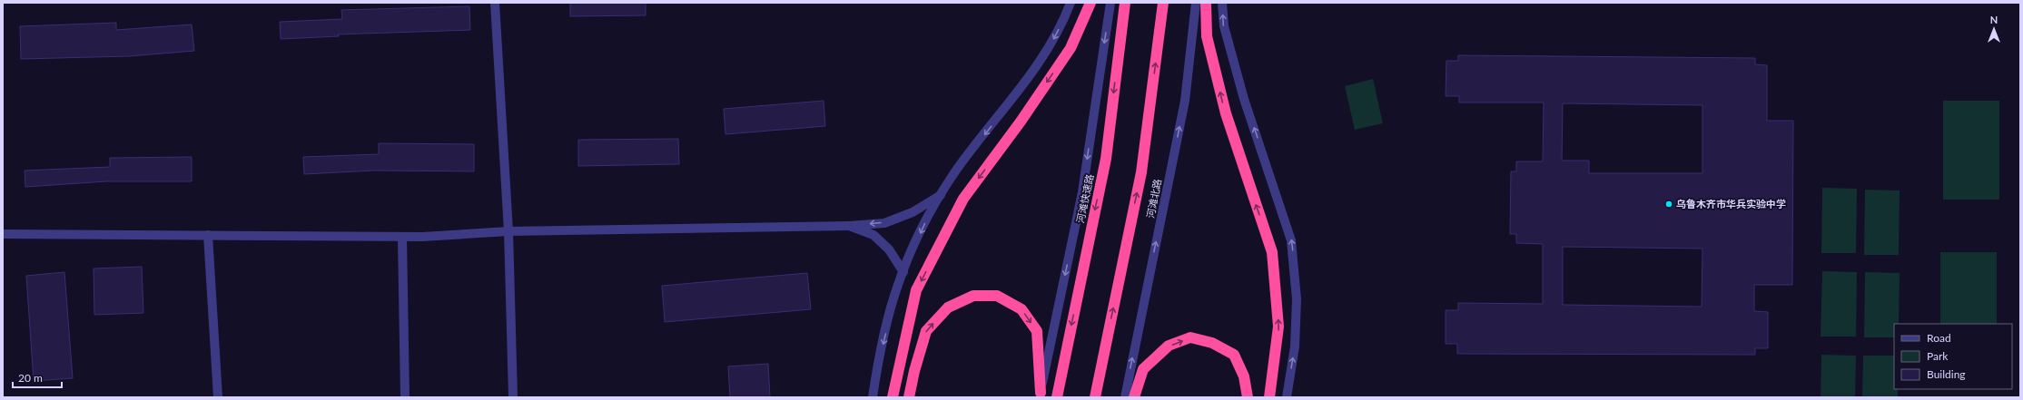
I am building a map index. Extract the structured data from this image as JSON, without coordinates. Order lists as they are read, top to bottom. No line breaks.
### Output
{"streets":{"highway":["河滩快速路"],"street":["河滩北路"]},"places":["乌鲁木齐市华兵实验中学"],"legend":["Road","Park","Building"],"scale_bar":"20 m","north":"top"}
